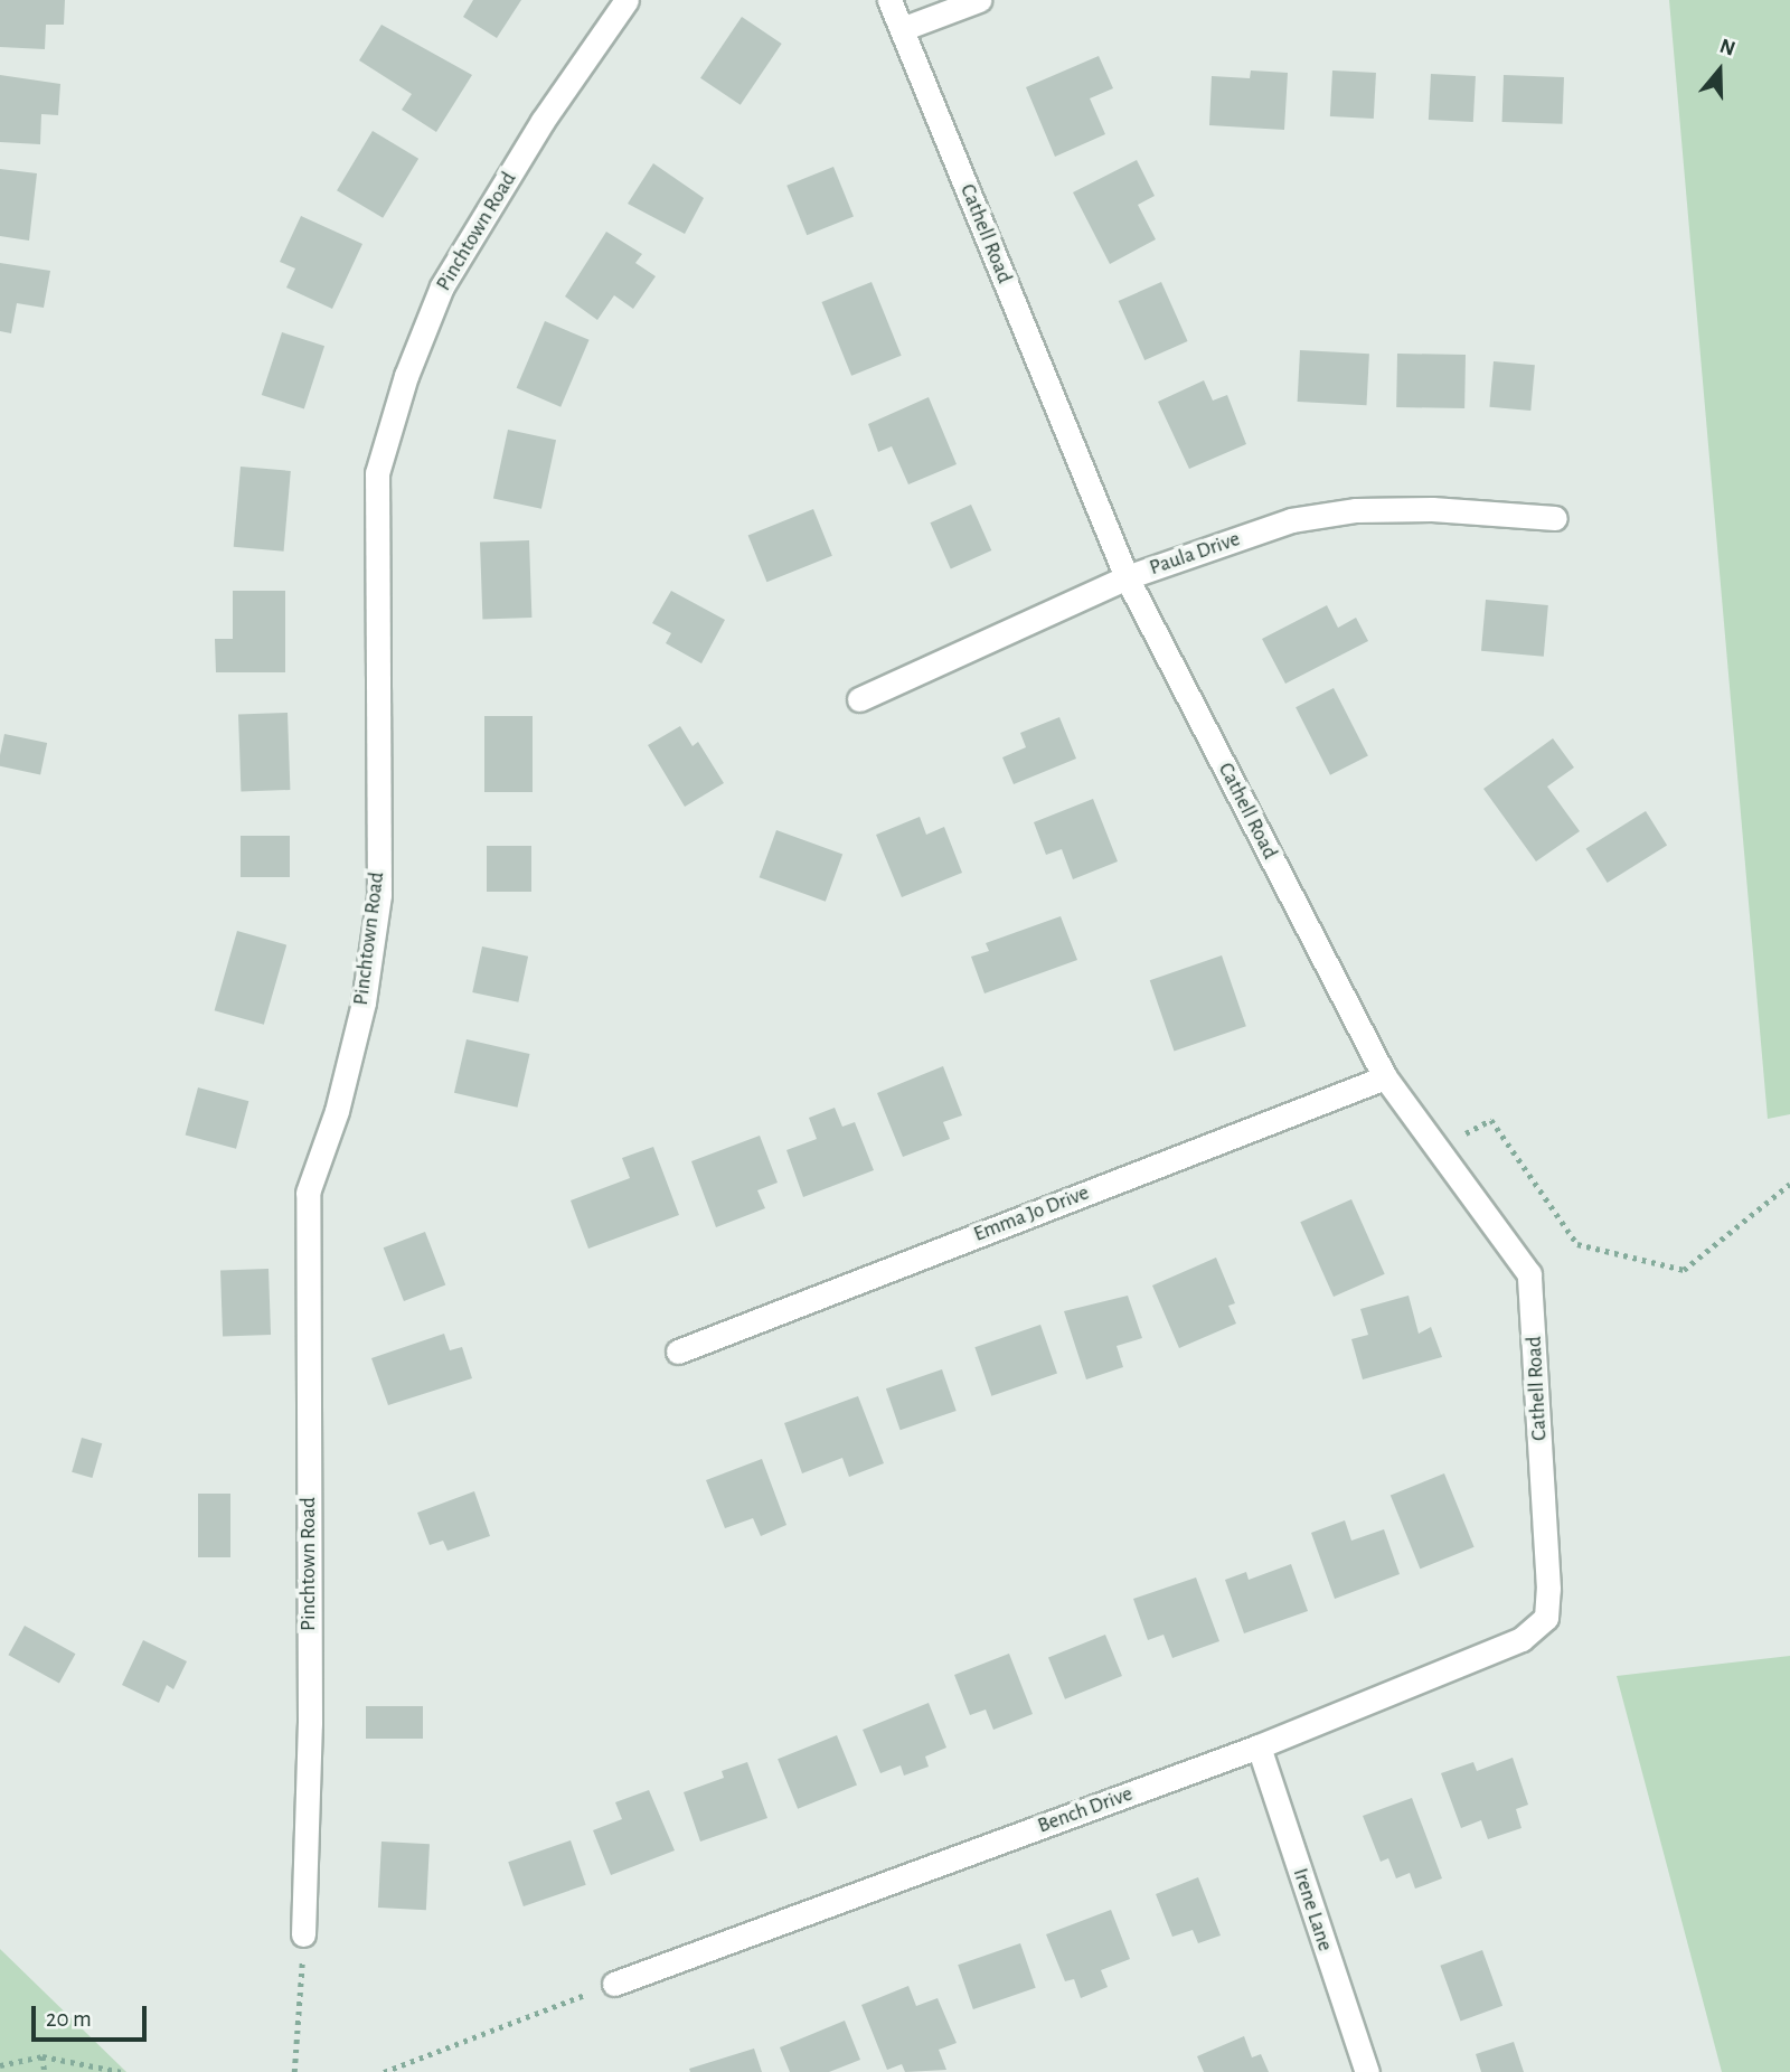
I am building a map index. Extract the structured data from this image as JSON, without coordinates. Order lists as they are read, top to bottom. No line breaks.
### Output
{"streets":{"street":["Pinchtown Road","Cathell Road","Paula Drive","Emma Jo Drive","Bench Drive","Irene Lane"]},"crossings":[["Cathell Road","Paula Drive"],["Cathell Road","Emma Jo Drive"],["Cathell Road","Bench Drive"],["Bench Drive","Irene Lane"]],"scale_bar":"20 m","north":"top"}
